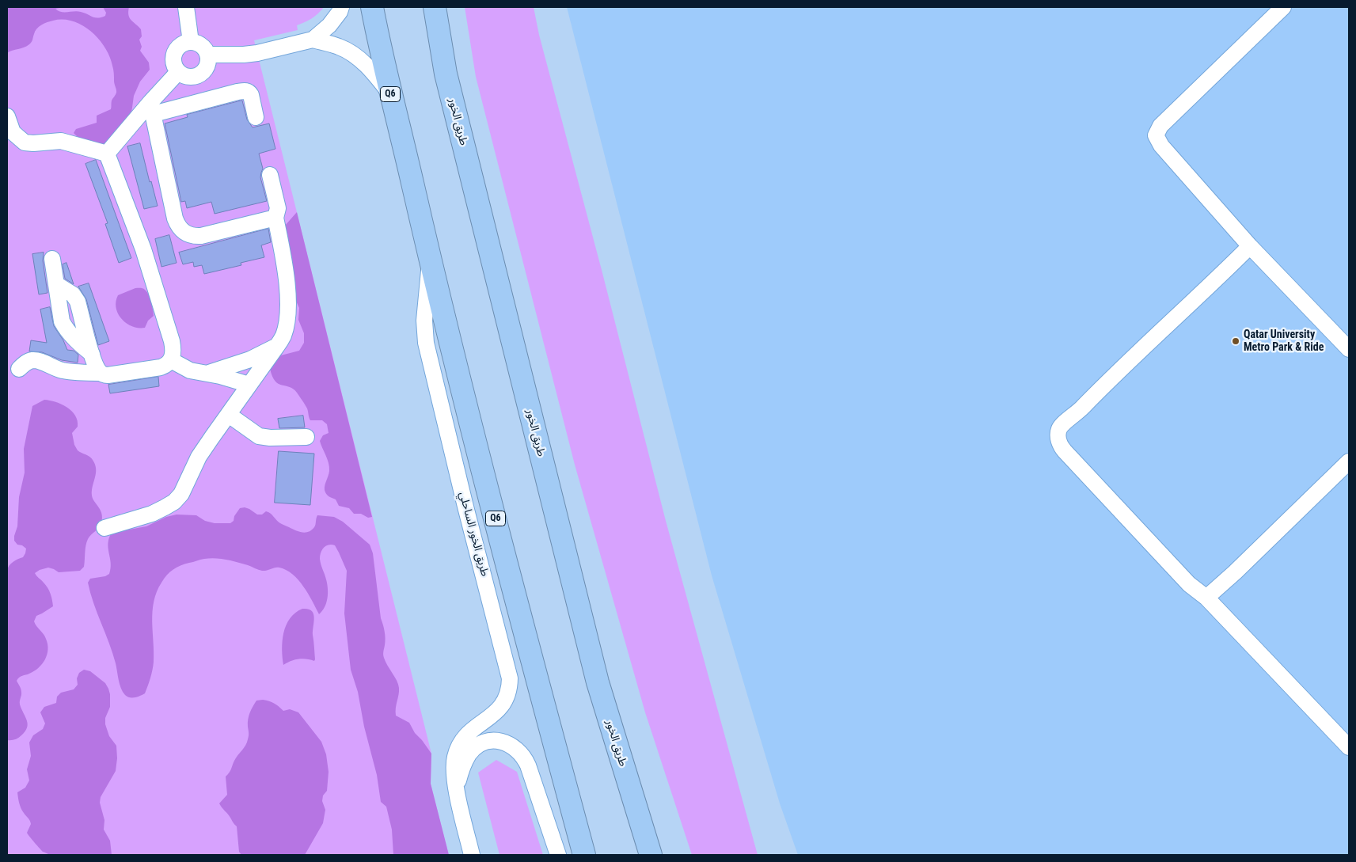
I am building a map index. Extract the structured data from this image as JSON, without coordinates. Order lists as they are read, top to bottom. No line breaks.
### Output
{"streets":{"highway":["Q6","طريق الخور"],"street":["طريق الخور الساحلي"]},"crossings":[["Q6","طريق الخور الساحلي"]],"places":["Qatar University Metro Park & Ride"]}
